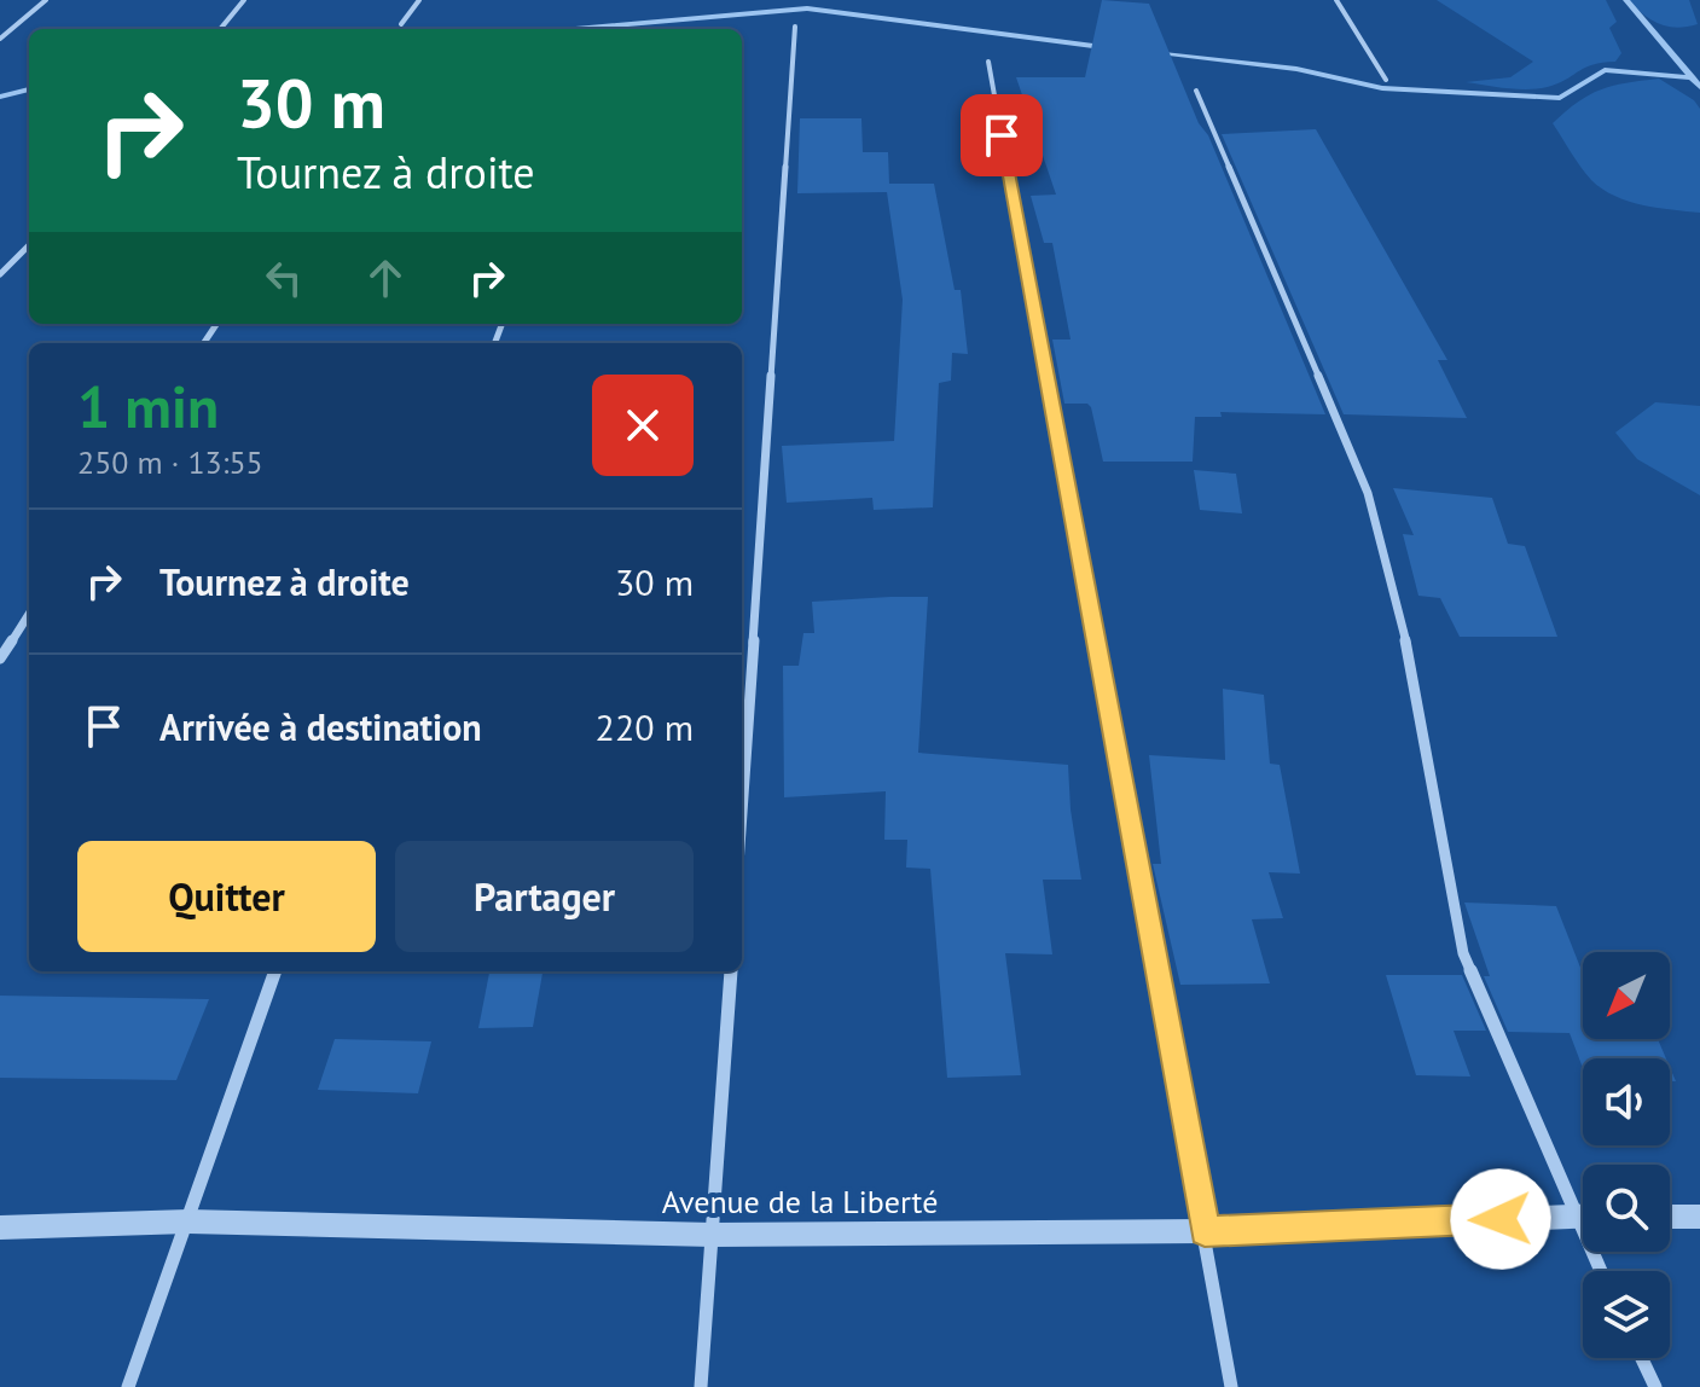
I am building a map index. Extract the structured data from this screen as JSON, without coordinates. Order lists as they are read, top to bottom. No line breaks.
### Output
{"streets":{"street":["Avenue de la Liberté"]},"north":"bottom left","page":{"turn":["30 m","Tournez à droite"],"heading":["1 min","250 m · 13:55"],"list":[{"name":"Tournez à droite","value":"30 m"},{"name":"Arrivée à destination","value":"220 m"}],"buttons":["Quitter","Partager"]}}
